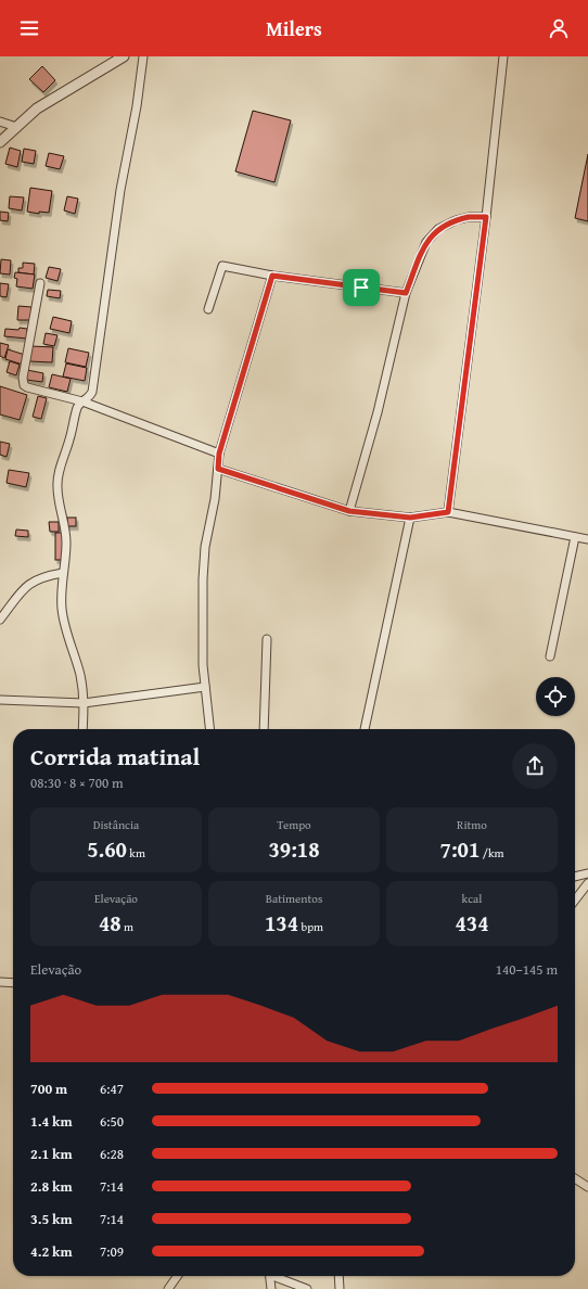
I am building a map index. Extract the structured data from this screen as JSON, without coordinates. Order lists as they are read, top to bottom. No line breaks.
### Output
{"page":{"header":"Milers","heading":["Corrida matinal","08:30 · 8 × 700 m"],"stats":[["Distância","5.60 km"],["Tempo","39:18"],["Ritmo","7:01 /km"],["Elevação","48 m"],["Batimentos","134 bpm"],["kcal","434"]],"chart":["Elevação","140–145 m"],"list":[{"name":"700 m","note":"6:47"},{"name":"1.4 km","note":"6:50"},{"name":"2.1 km","note":"6:28"},{"name":"2.8 km","note":"7:14"},{"name":"3.5 km","note":"7:14"},{"name":"4.2 km","note":"7:09"}]}}
